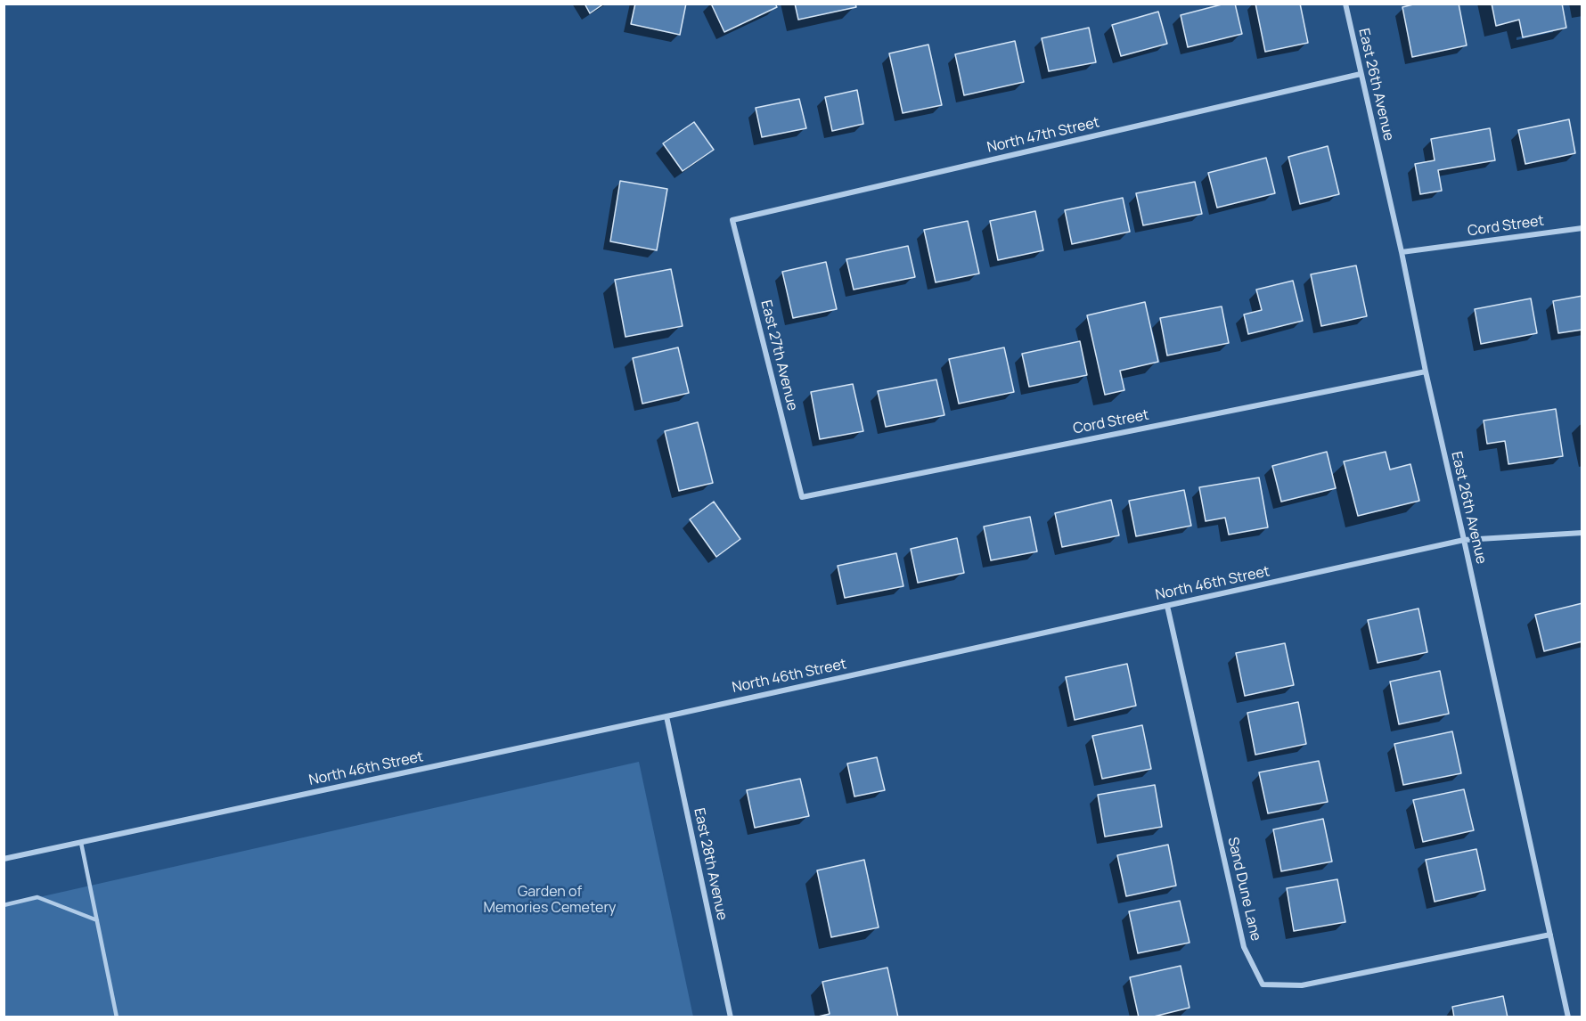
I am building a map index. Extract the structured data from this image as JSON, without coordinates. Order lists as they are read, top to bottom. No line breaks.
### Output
{"streets":{"street":["East 26th Avenue","North 47th Street","Cord Street","East 27th Avenue","North 46th Street","East 28th Avenue","Sand Dune Lane"]},"crossings":[["East 26th Avenue","North 47th Street"],["East 26th Avenue","Cord Street"],["East 26th Avenue","North 46th Street"],["East 26th Avenue","Sand Dune Lane"],["North 47th Street","East 27th Avenue"],["Cord Street","East 27th Avenue"],["North 46th Street","East 28th Avenue"],["North 46th Street","Sand Dune Lane"]],"parks":["Garden of Memories Cemetery"]}
